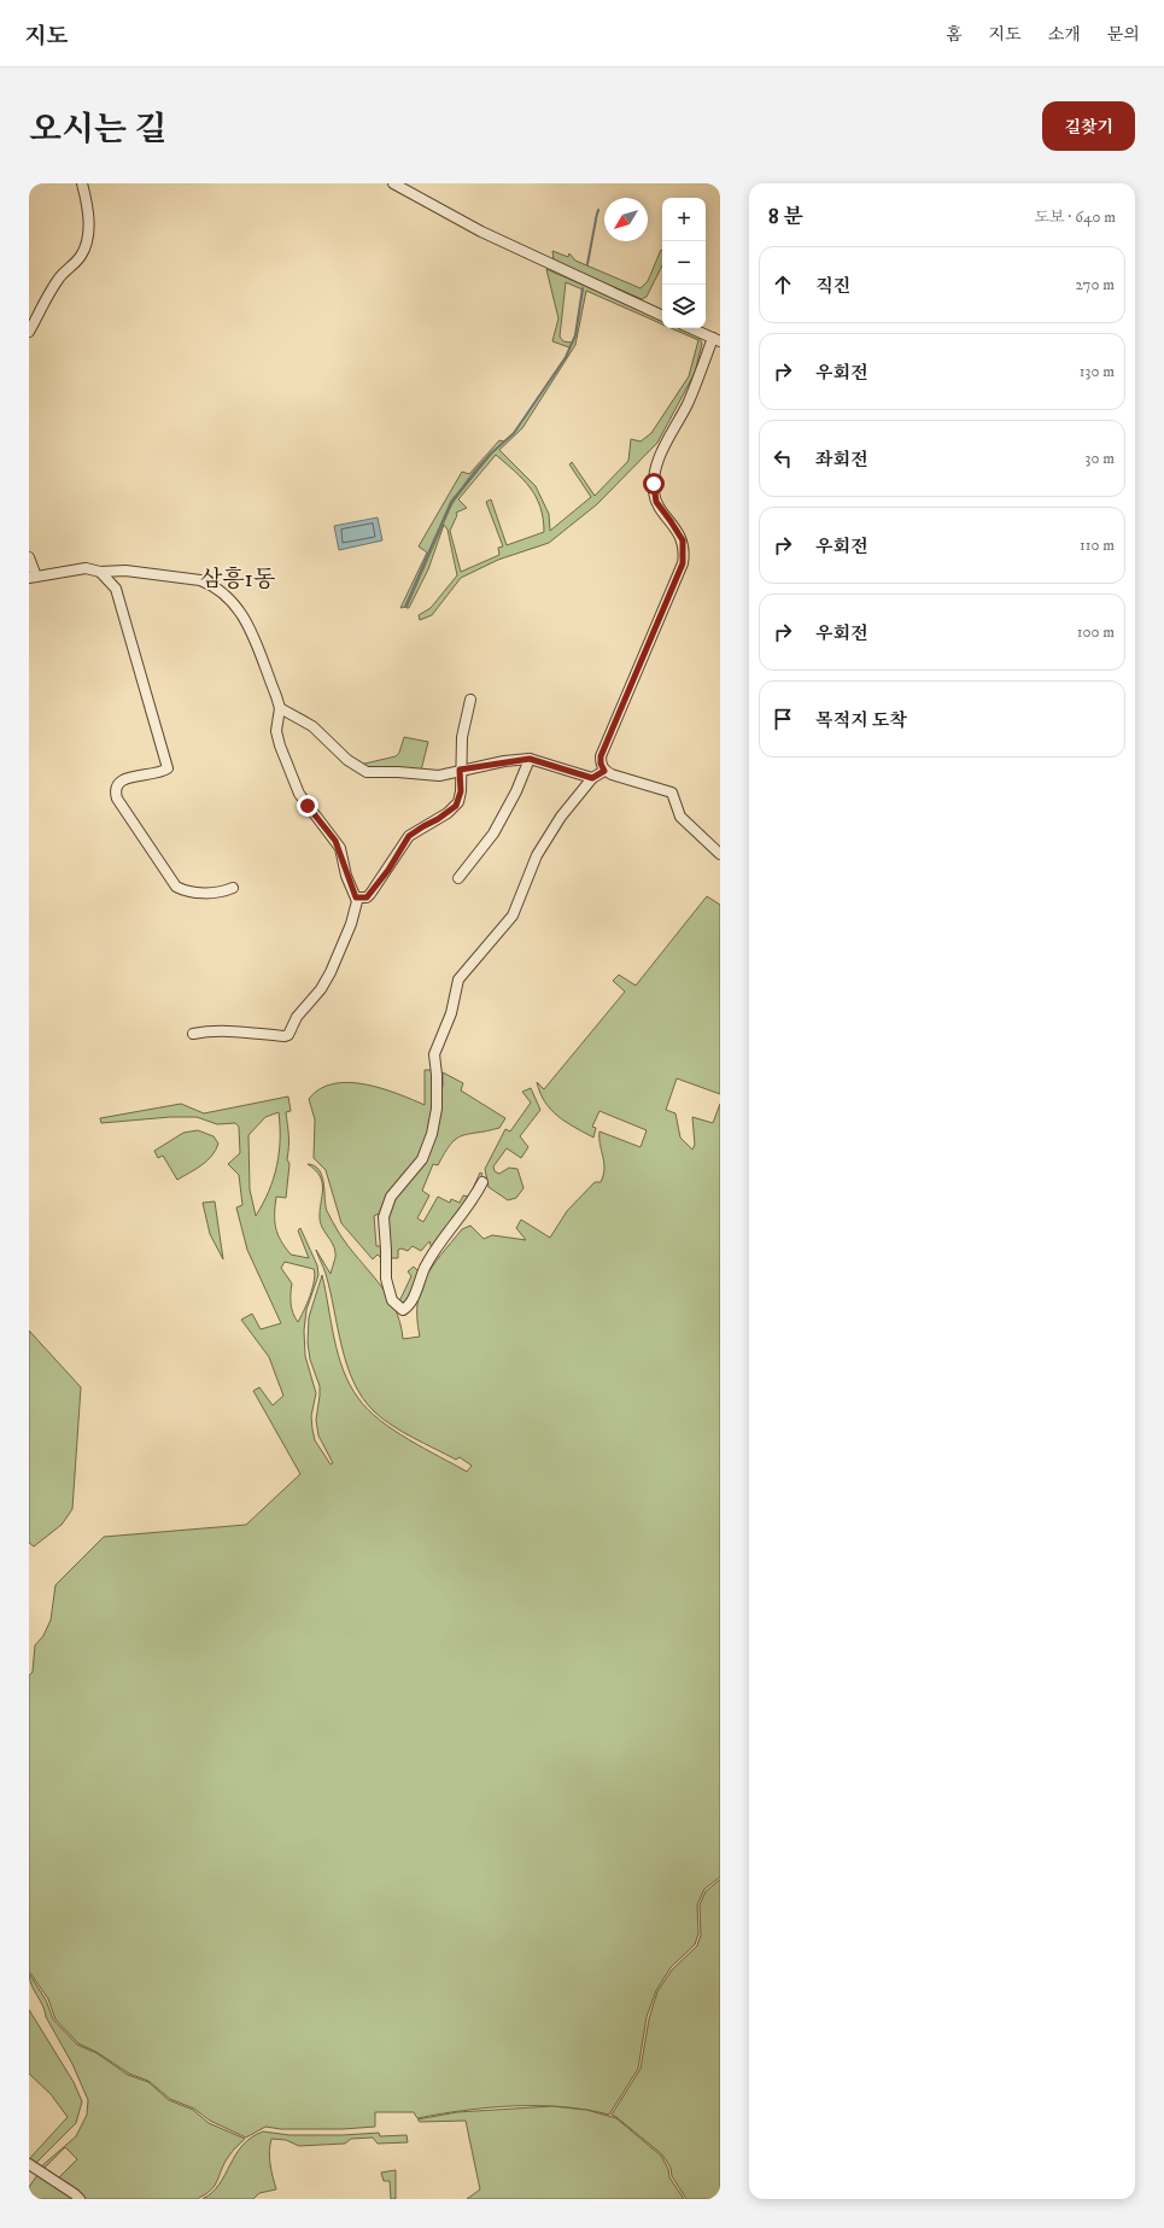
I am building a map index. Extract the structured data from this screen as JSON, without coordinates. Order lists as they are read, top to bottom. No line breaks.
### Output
{"districts":["삼흥1동"],"north":"bottom left","page":{"header":"지도","nav":["홈","지도","소개","문의"],"title":"오시는 길","buttons":"길찾기","heading":["8 분","도보 · 640 m"],"map_buttons":["+","−"],"list":[["직진","270 m"],["우회전","130 m"],["좌회전","30 m"],["우회전","110 m"],["우회전","100 m"],"목적지 도착"]}}
